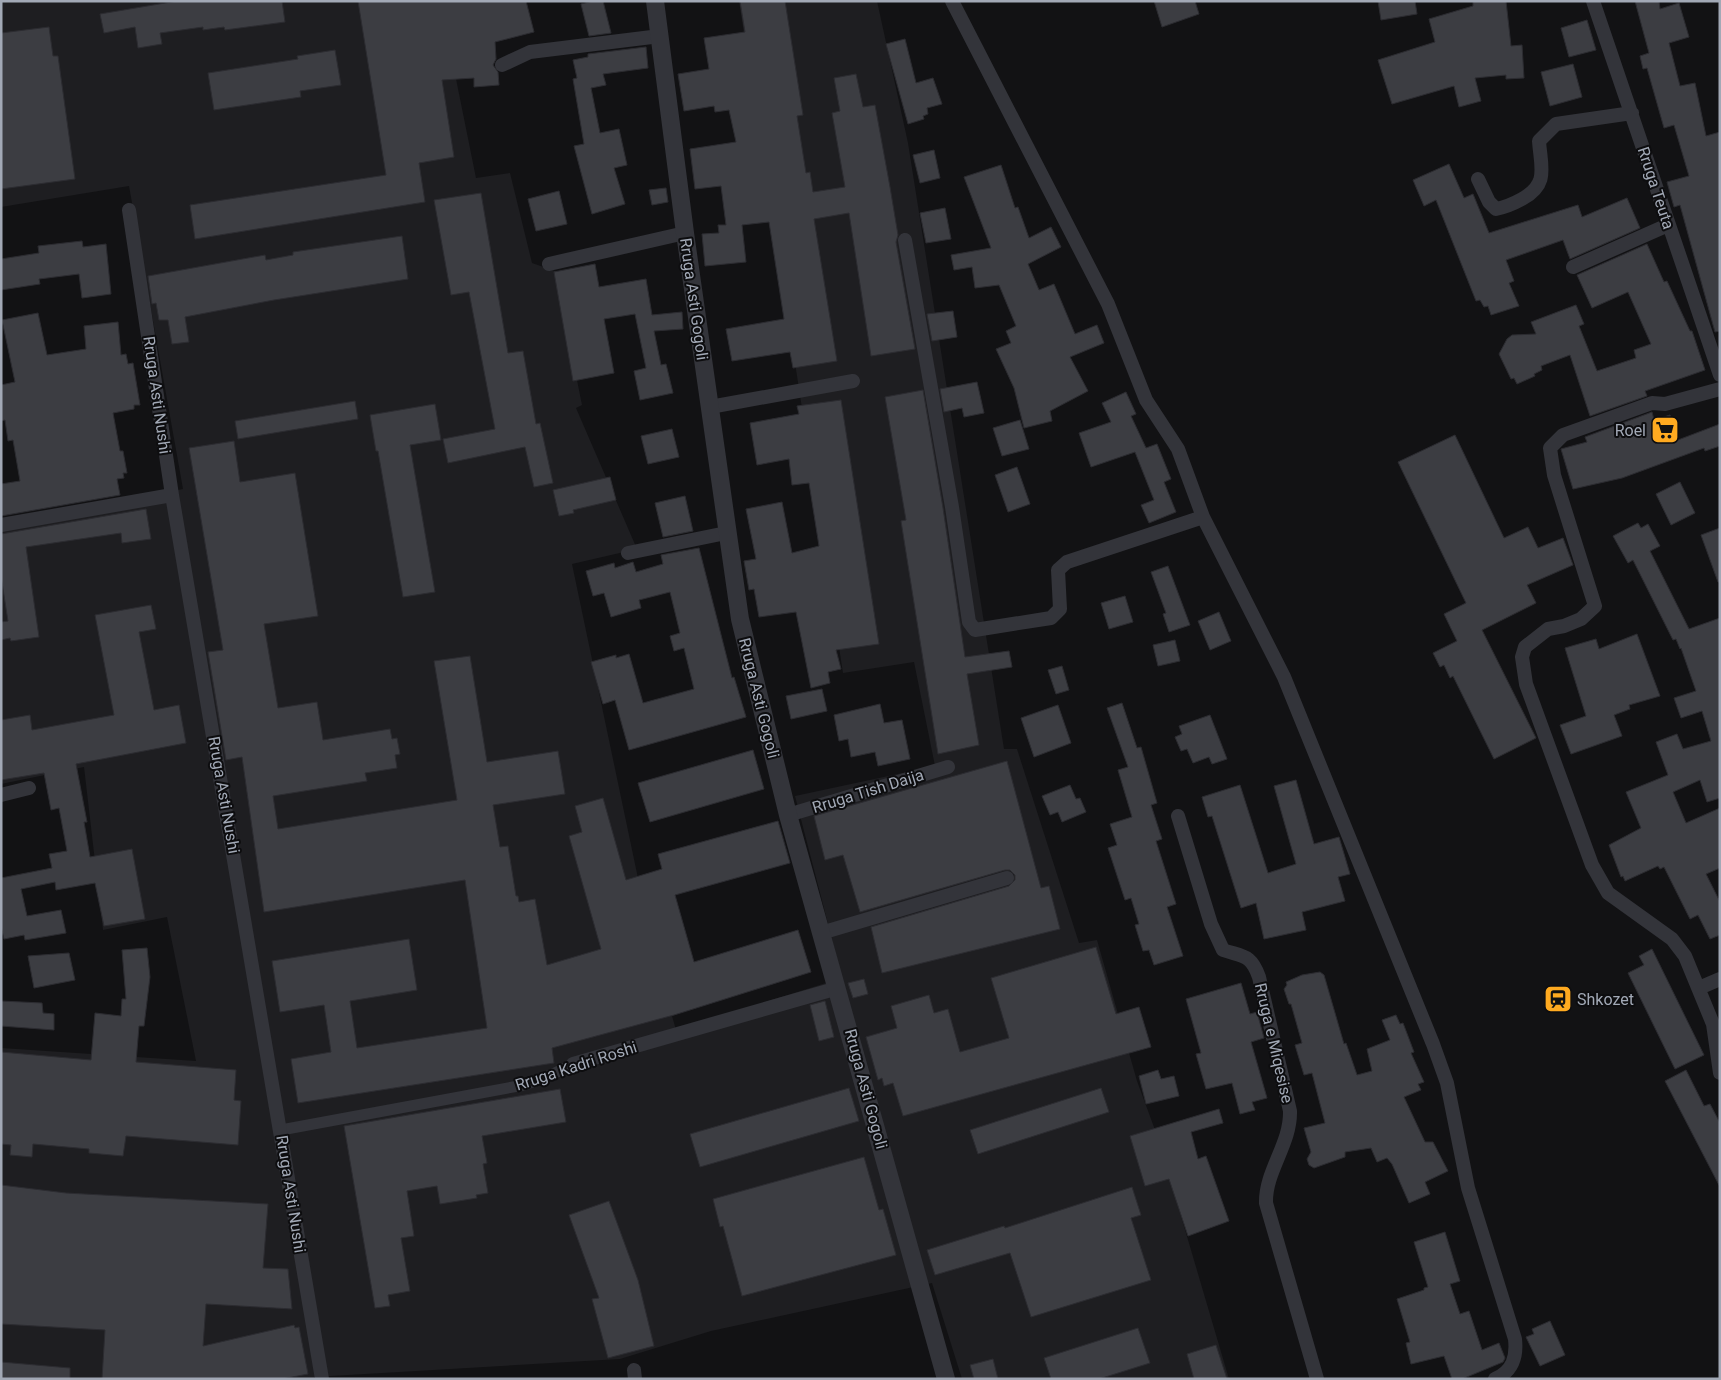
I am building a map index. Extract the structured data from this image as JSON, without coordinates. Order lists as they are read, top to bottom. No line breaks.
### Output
{"streets":{"street":["Rruga Teuta","Rruga Asti Gogoli","Rruga Asti Nushi","Rruga Tish Daija","Rruga e Miqesise","Rruga Kadri Roshi"]},"crossings":[["Rruga Asti Gogoli","Rruga Tish Daija"],["Rruga Asti Gogoli","Rruga Kadri Roshi"],["Rruga Asti Nushi","Rruga Kadri Roshi"]],"places":{"supermarket":["Roel"],"station":["Shkozet"]}}
